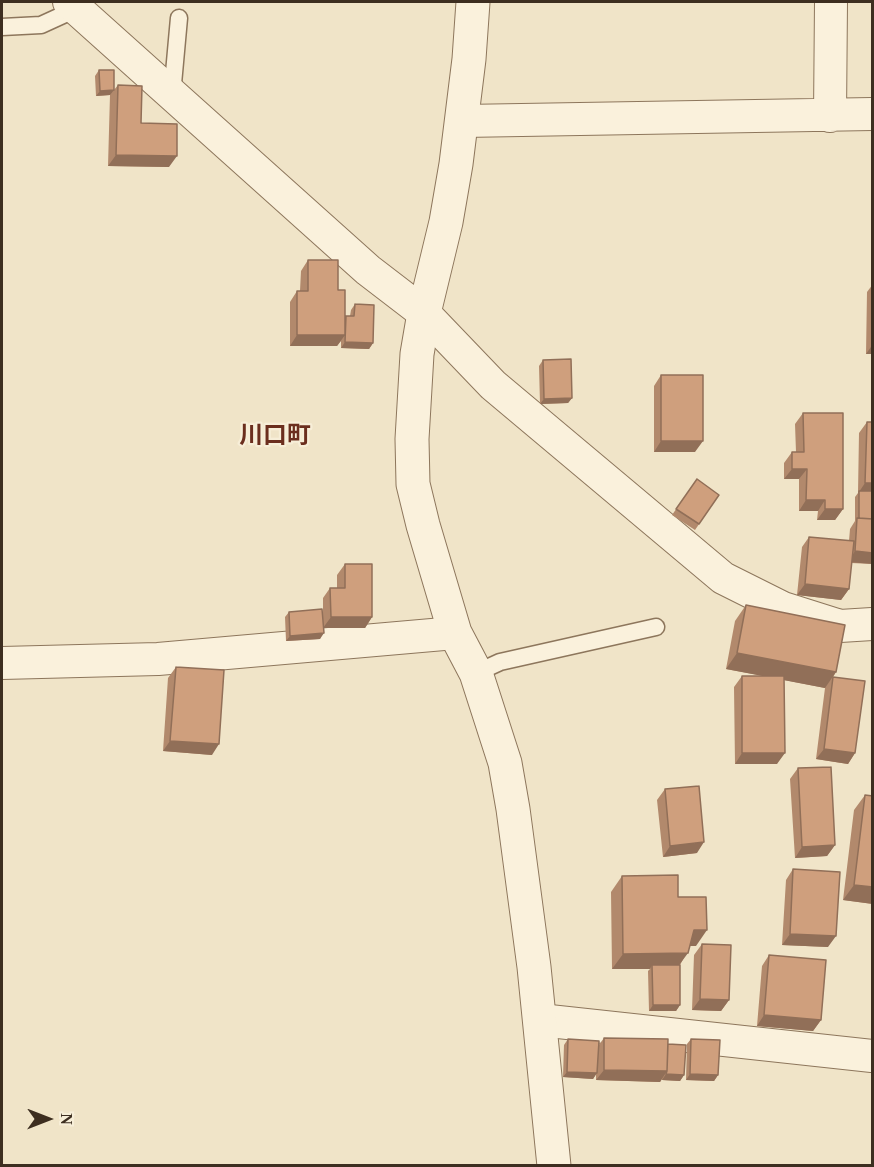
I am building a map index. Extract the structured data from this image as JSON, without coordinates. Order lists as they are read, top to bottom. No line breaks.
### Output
{"districts":["川口町"],"north":"right"}
